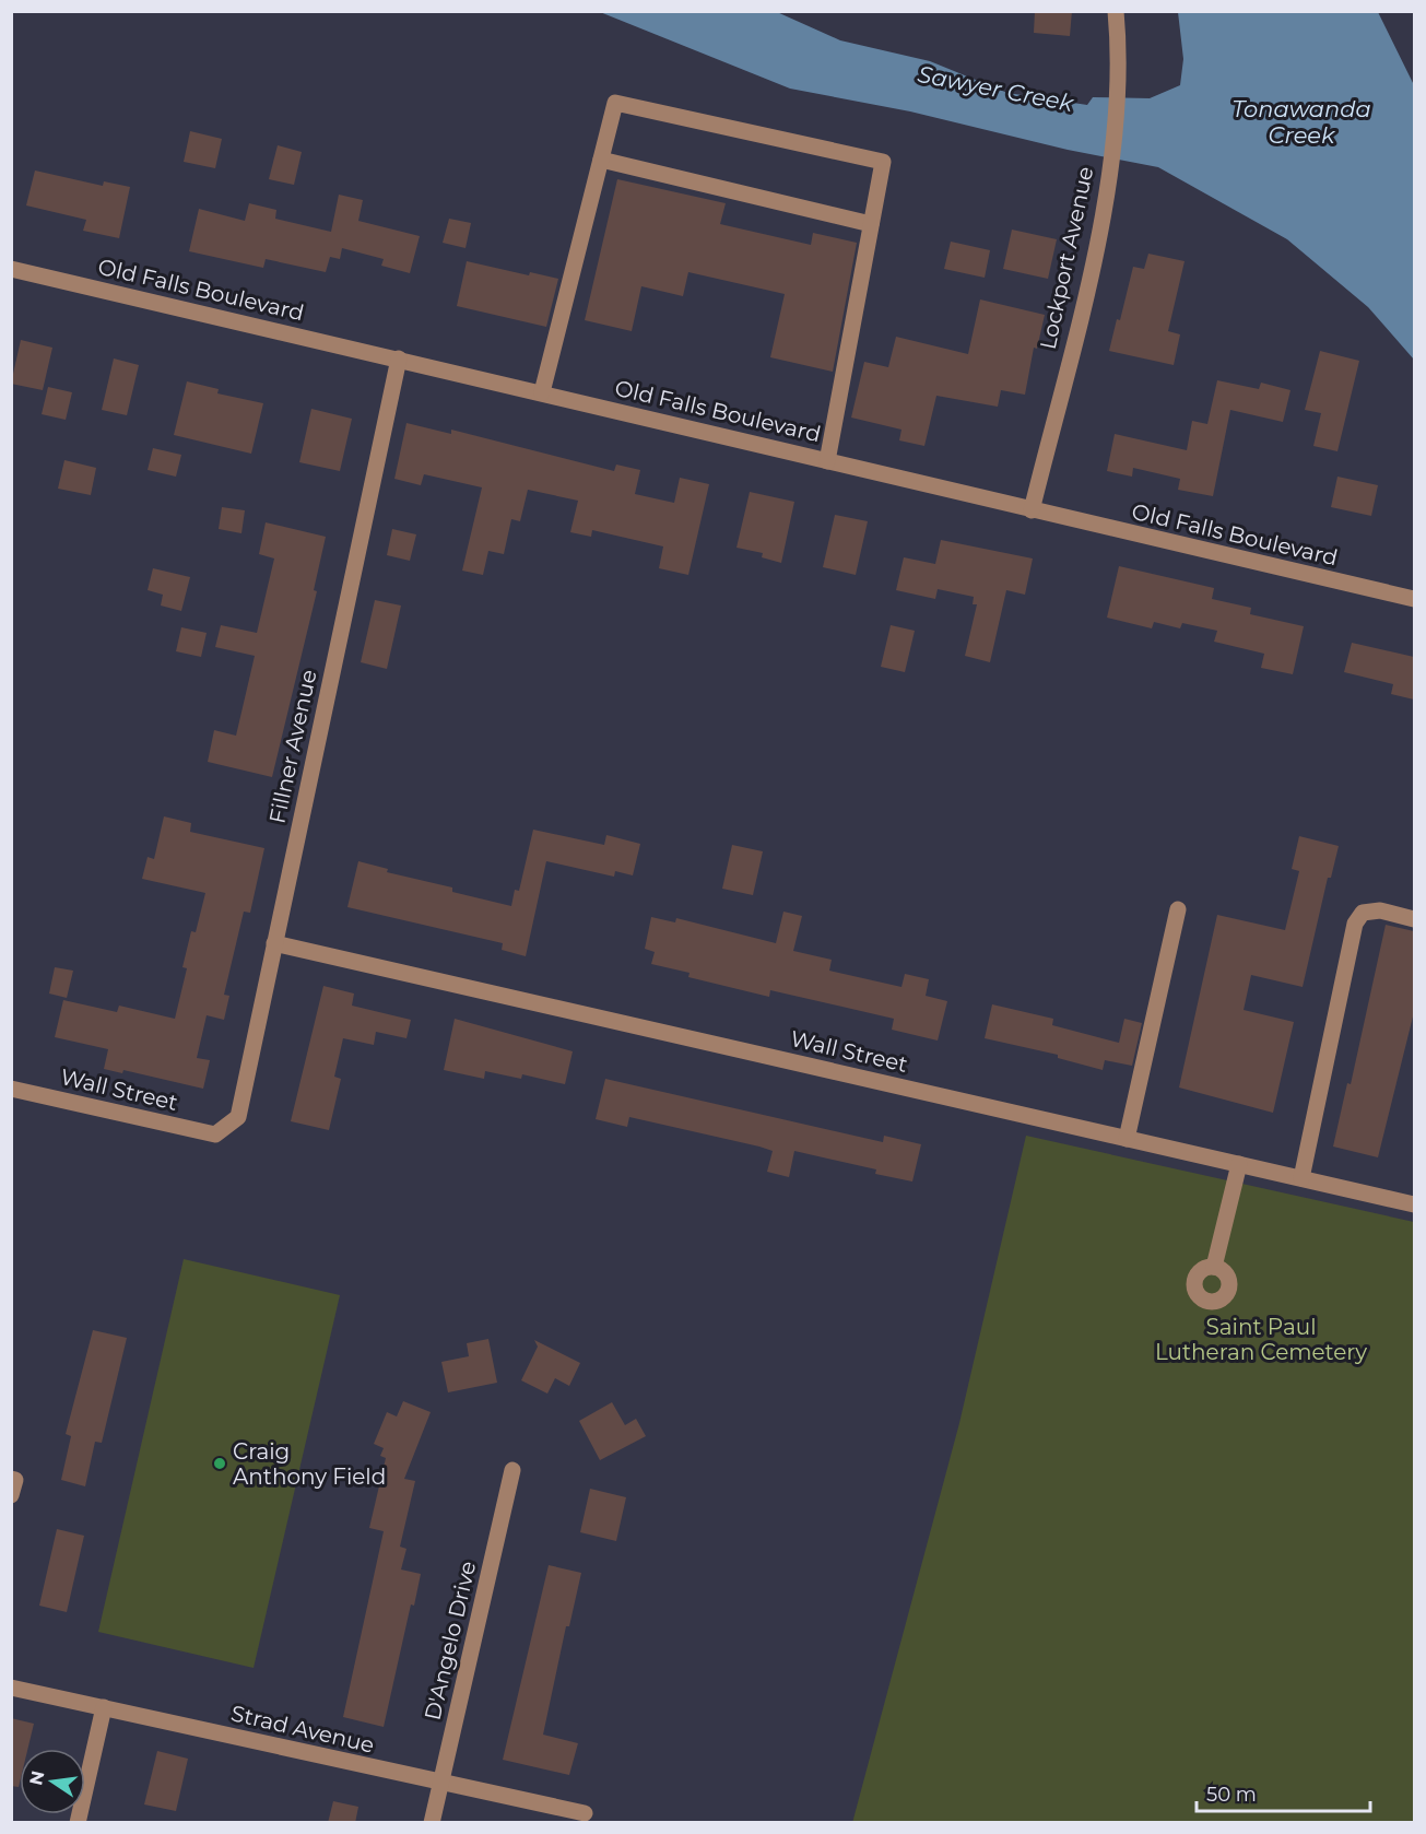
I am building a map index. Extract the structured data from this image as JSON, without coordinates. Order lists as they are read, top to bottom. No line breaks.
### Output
{"streets":{"street":["Lockport Avenue","Old Falls Boulevard","Fillner Avenue","Wall Street","D'Angelo Drive","Strad Avenue"]},"crossings":[["Lockport Avenue","Old Falls Boulevard"],["Old Falls Boulevard","Fillner Avenue"],["Fillner Avenue","Wall Street"],["D'Angelo Drive","Strad Avenue"]],"water":["Sawyer Creek","Tonawanda Creek"],"parks":["Saint Paul Lutheran Cemetery"],"places":["Craig Anthony Field"],"scale_bar":"50 m","north":"left"}
